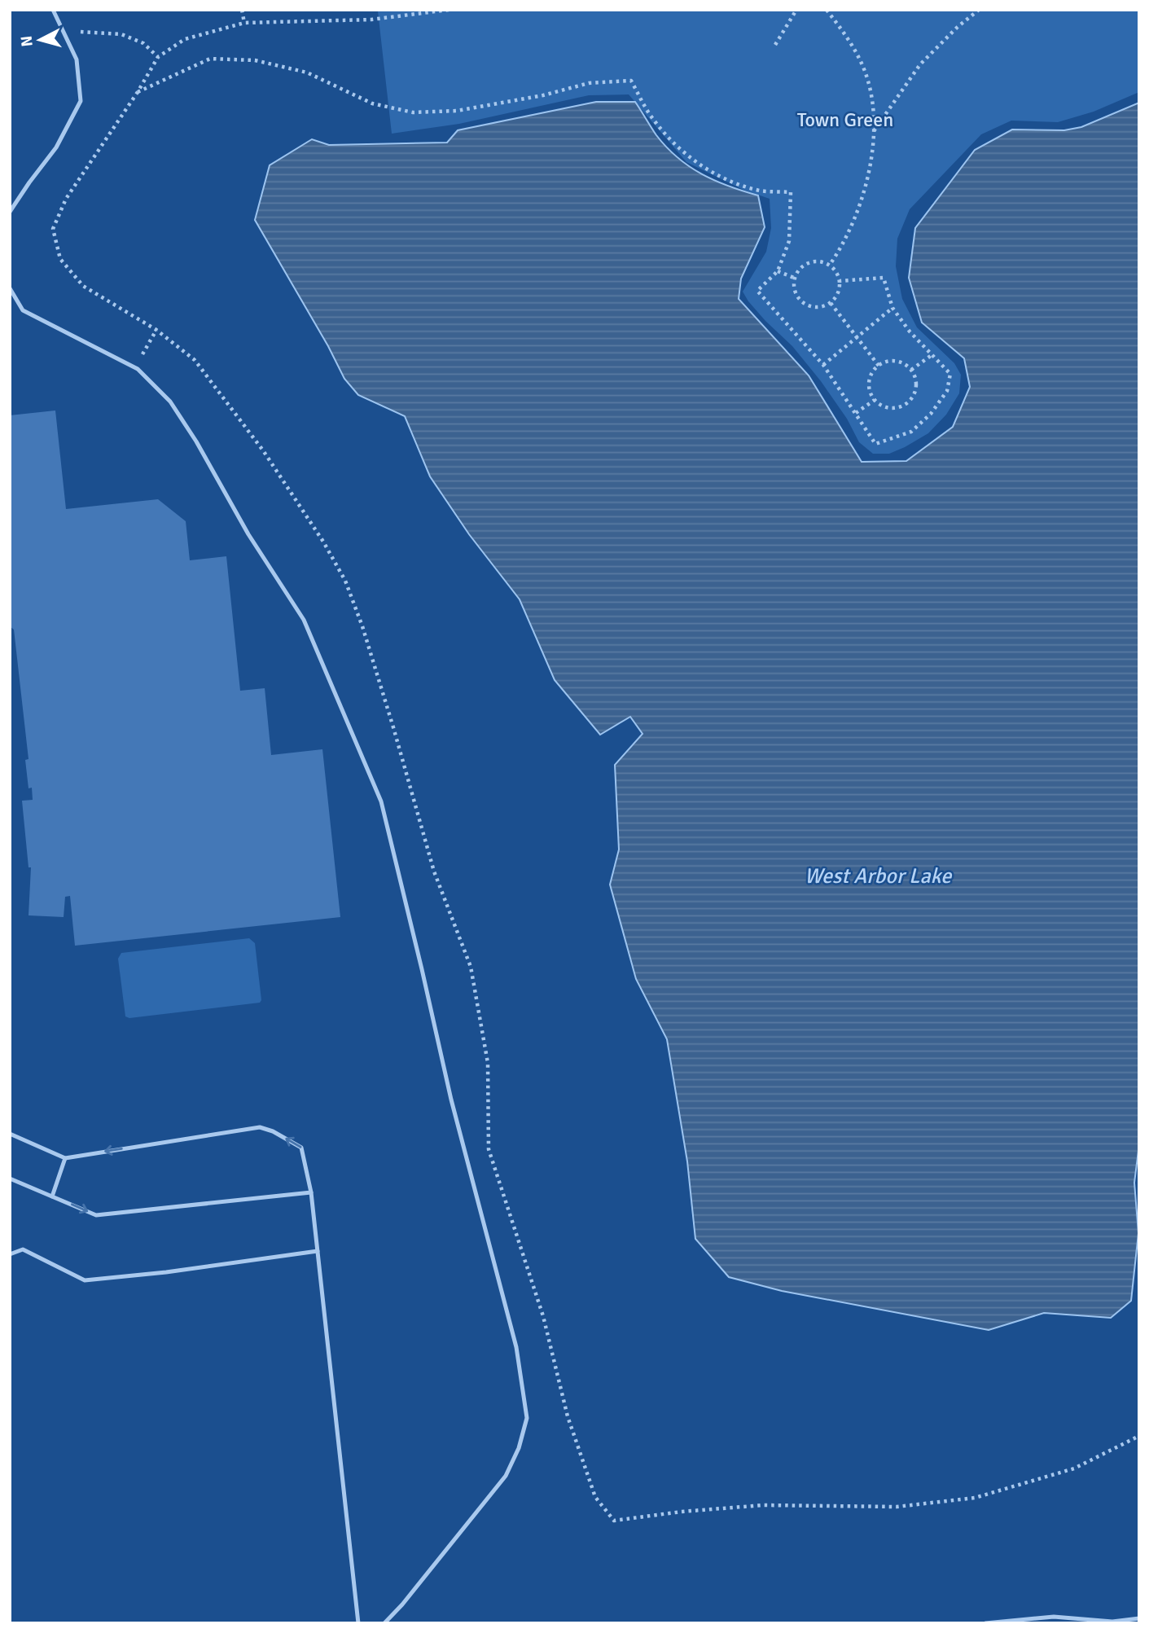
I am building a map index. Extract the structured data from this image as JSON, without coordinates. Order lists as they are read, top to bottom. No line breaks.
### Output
{"water":["West Arbor Lake"],"parks":["Town Green"],"north":"left"}
